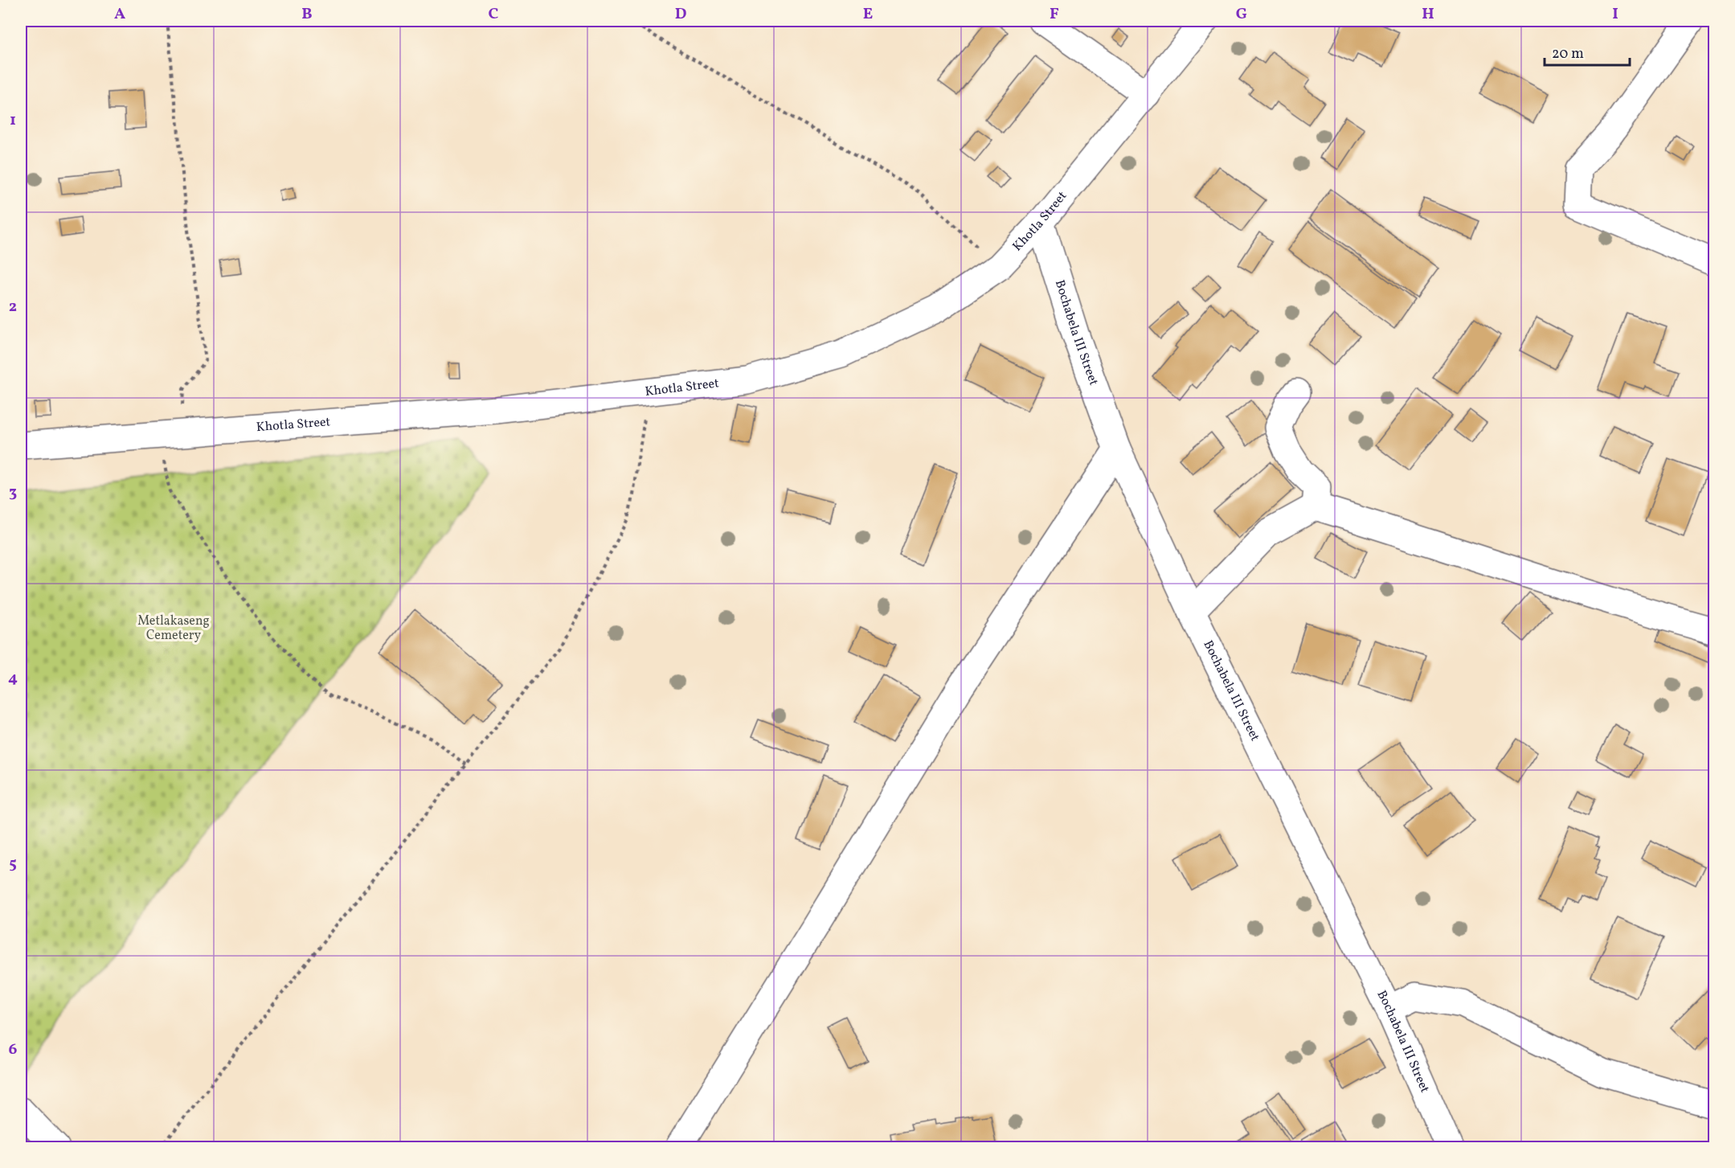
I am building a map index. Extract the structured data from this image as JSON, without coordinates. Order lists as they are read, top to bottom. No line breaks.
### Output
{"streets":{"street":["Khotla Street","Bochabela III Street"]},"crossings":[["Khotla Street","Bochabela III Street"]],"parks":["Metlakaseng Cemetery"],"scale_bar":"20 m","grid":{"columns":["A","B","C","D","E","F","G","H","I"],"rows":["1","2","3","4","5","6"]}}
